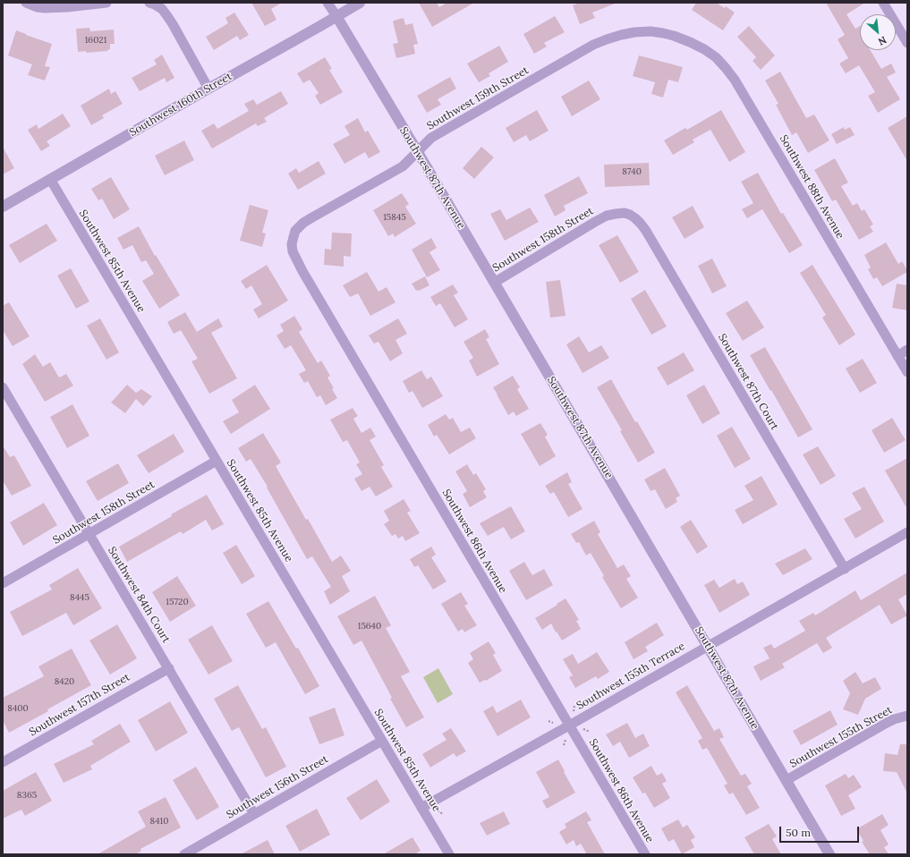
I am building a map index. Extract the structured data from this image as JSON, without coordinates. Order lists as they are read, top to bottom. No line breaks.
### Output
{"streets":{"street":["Southwest 159th Street","Southwest 160th Street","Southwest 87th Avenue","Southwest 88th Avenue","Southwest 158th Street","Southwest 85th Avenue","Southwest 87th Court","Southwest 86th Avenue","Southwest 84th Court","Southwest 155th Terrace","Southwest 157th Street","Southwest 155th Street","Southwest 156th Street"]},"crossings":[["Southwest 159th Street","Southwest 87th Avenue"],["Southwest 159th Street","Southwest 88th Avenue"],["Southwest 159th Street","Southwest 86th Avenue"],["Southwest 160th Street","Southwest 87th Avenue"],["Southwest 160th Street","Southwest 85th Avenue"],["Southwest 87th Avenue","Southwest 158th Street"],["Southwest 87th Avenue","Southwest 155th Terrace"],["Southwest 87th Avenue","Southwest 155th Street"],["Southwest 158th Street","Southwest 85th Avenue"],["Southwest 158th Street","Southwest 87th Court"],["Southwest 158th Street","Southwest 84th Court"],["Southwest 85th Avenue","Southwest 155th Terrace"],["Southwest 85th Avenue","Southwest 156th Street"],["Southwest 87th Court","Southwest 155th Terrace"],["Southwest 86th Avenue","Southwest 155th Terrace"],["Southwest 84th Court","Southwest 157th Street"],["Southwest 84th Court","Southwest 156th Street"]],"house_numbers":["16021","8740","15845","8445","15720","15640","8420","8400","8365","8410"],"scale_bar":"50 m","north":"bottom right"}
